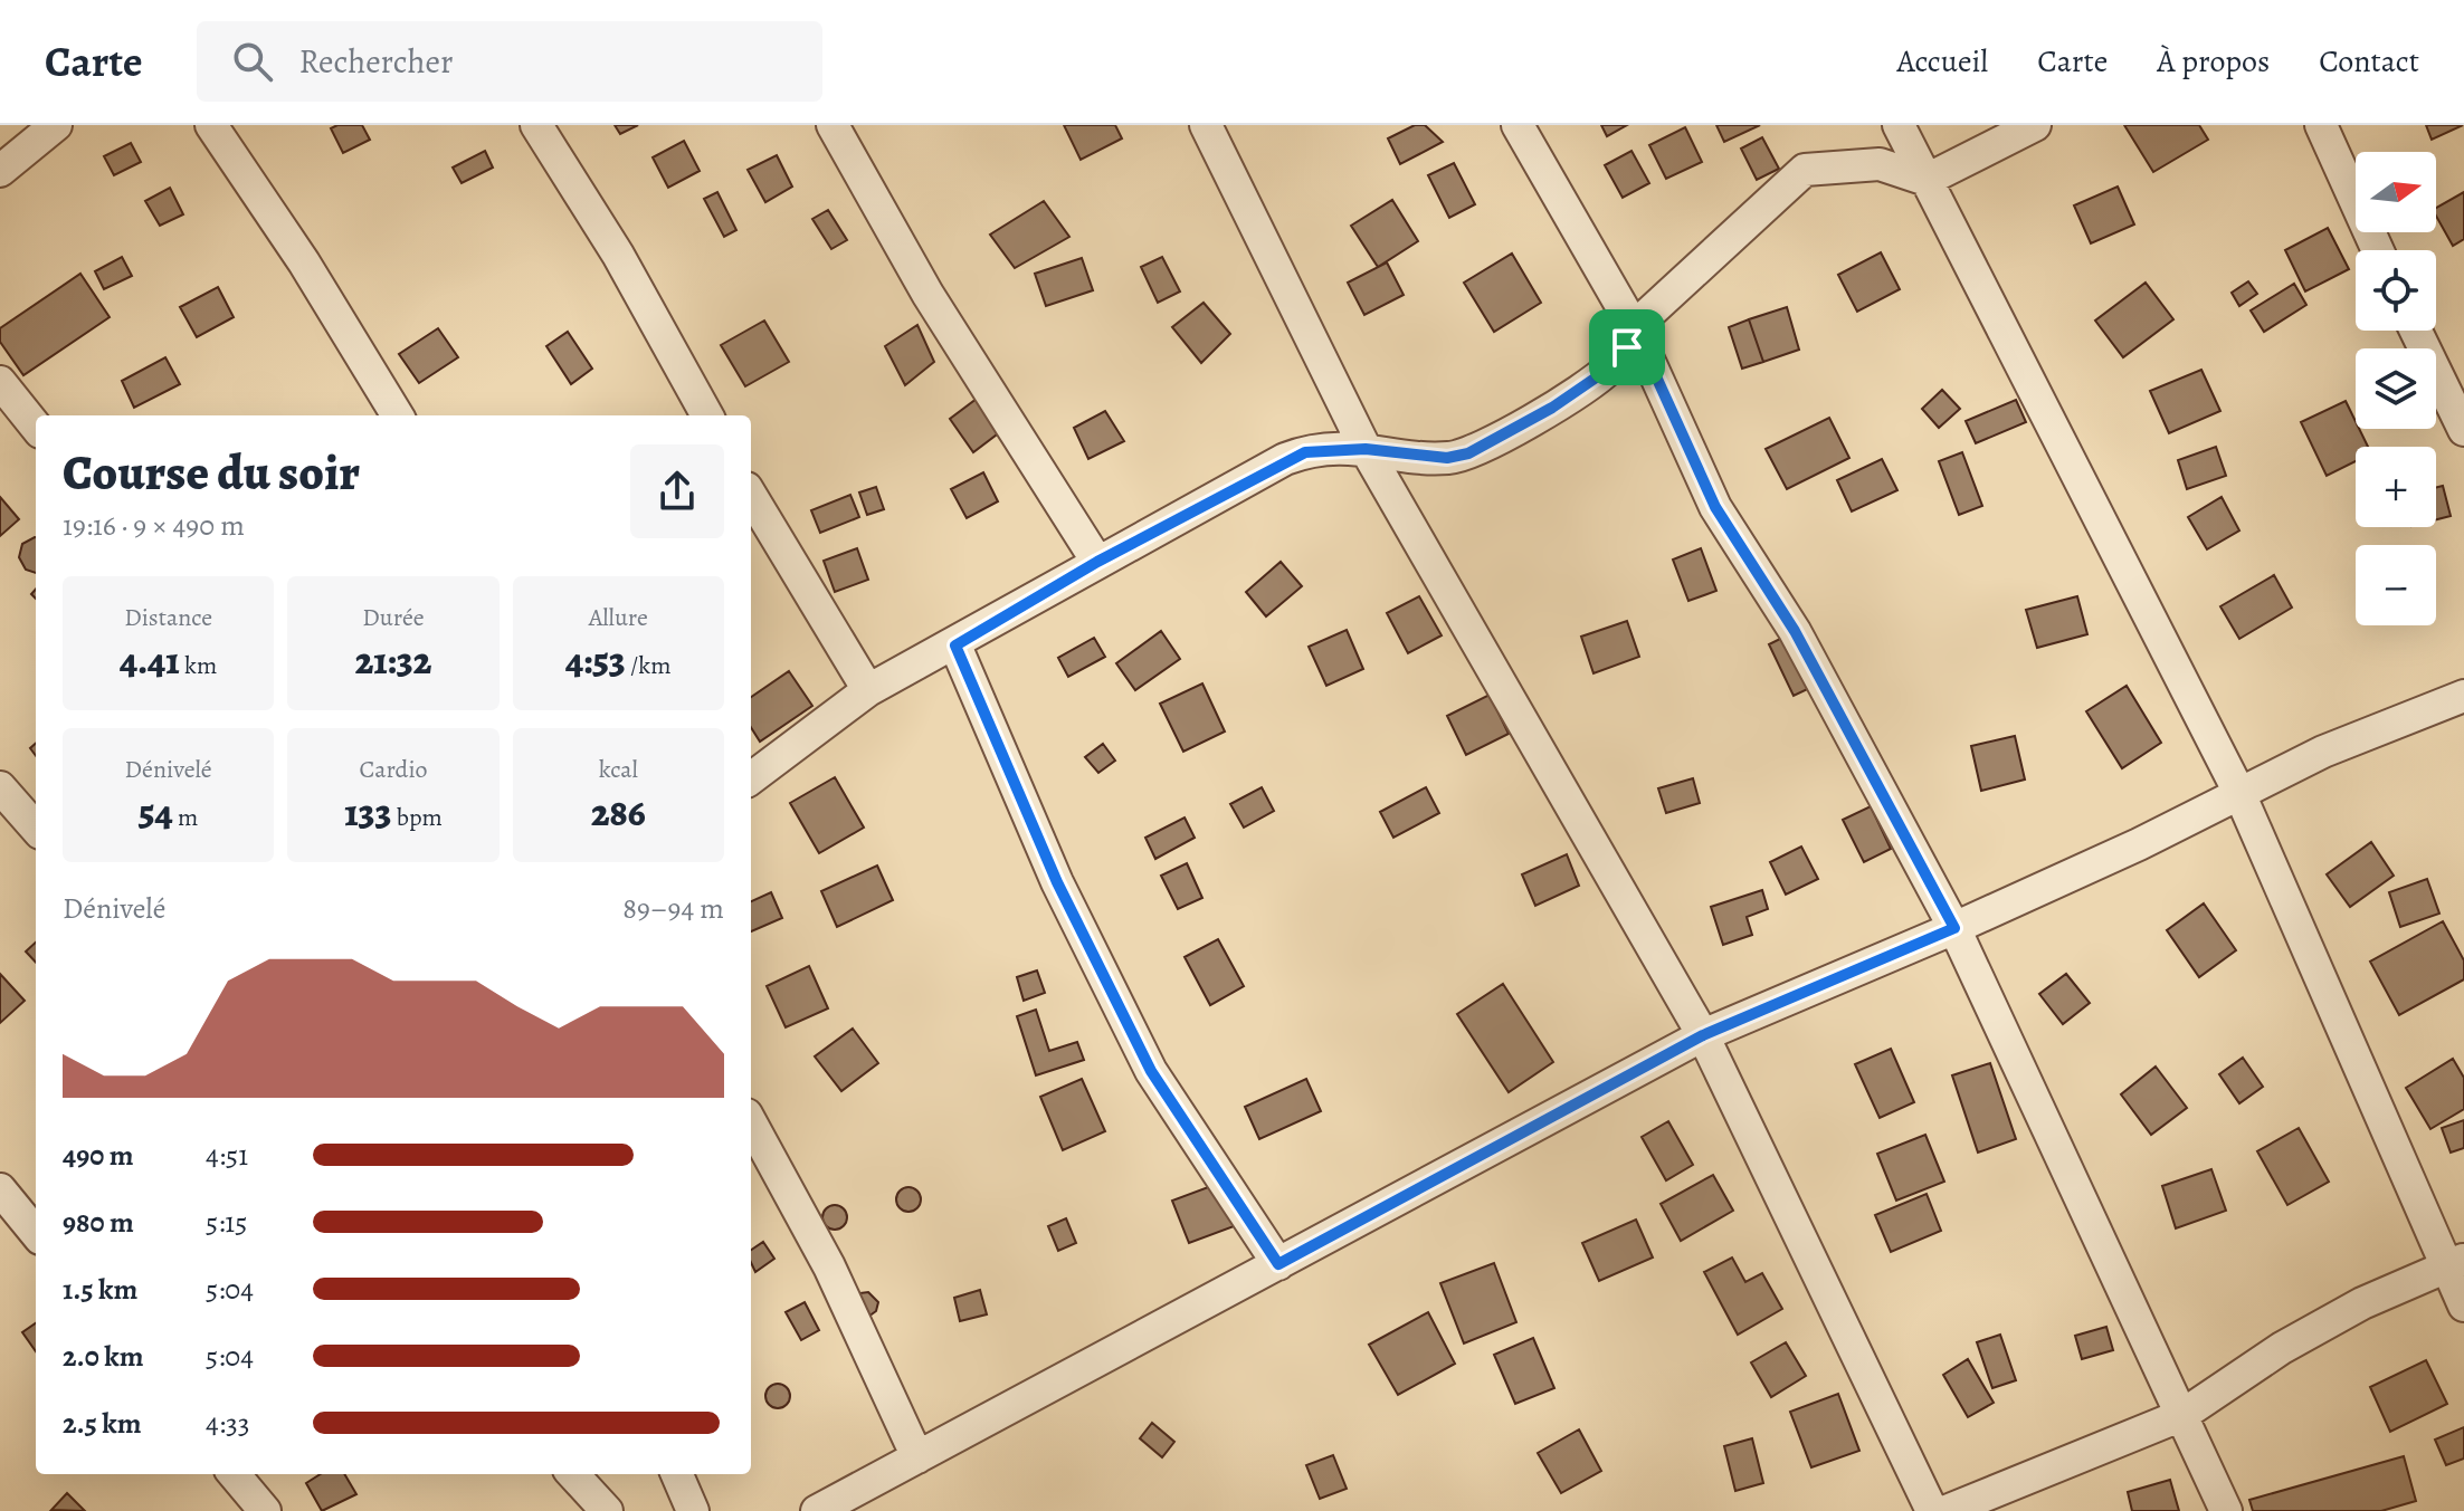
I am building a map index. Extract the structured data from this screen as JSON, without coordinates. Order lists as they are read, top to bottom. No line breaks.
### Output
{"north":"right","page":{"header":"Carte","search":"Rechercher","nav":["Accueil","Carte","À propos","Contact"],"map_buttons":["+","−"],"heading":["Course du soir","19:16 · 9 × 490 m"],"stats":[["Distance","4.41 km"],["Durée","21:32"],["Allure","4:53 /km"],["Dénivelé","54 m"],["Cardio","133 bpm"],["kcal","286"]],"chart":["Dénivelé","89–94 m"],"list":[{"name":"490 m","note":"4:51"},{"name":"980 m","note":"5:15"},{"name":"1.5 km","note":"5:04"},{"name":"2.0 km","note":"5:04"},{"name":"2.5 km","note":"4:33"}]}}
